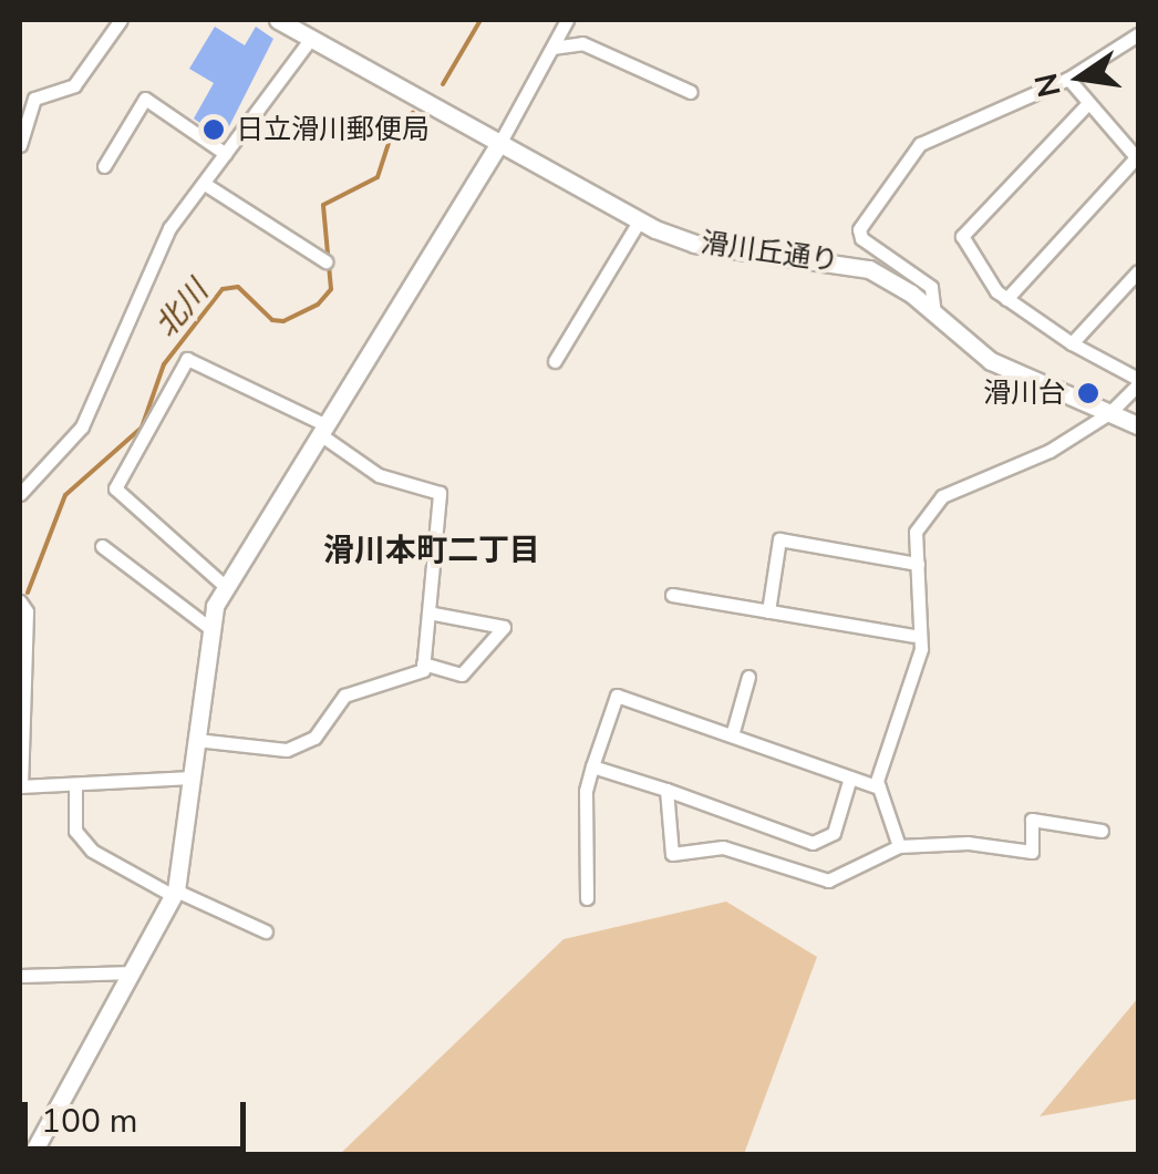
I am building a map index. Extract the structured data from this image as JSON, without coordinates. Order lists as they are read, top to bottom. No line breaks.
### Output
{"streets":{"street":["滑川丘通り"]},"districts":["滑川本町二丁目"],"water":["北川"],"places":["日立滑川郵便局","滑川台"],"scale_bar":"100 m","north":"left"}
